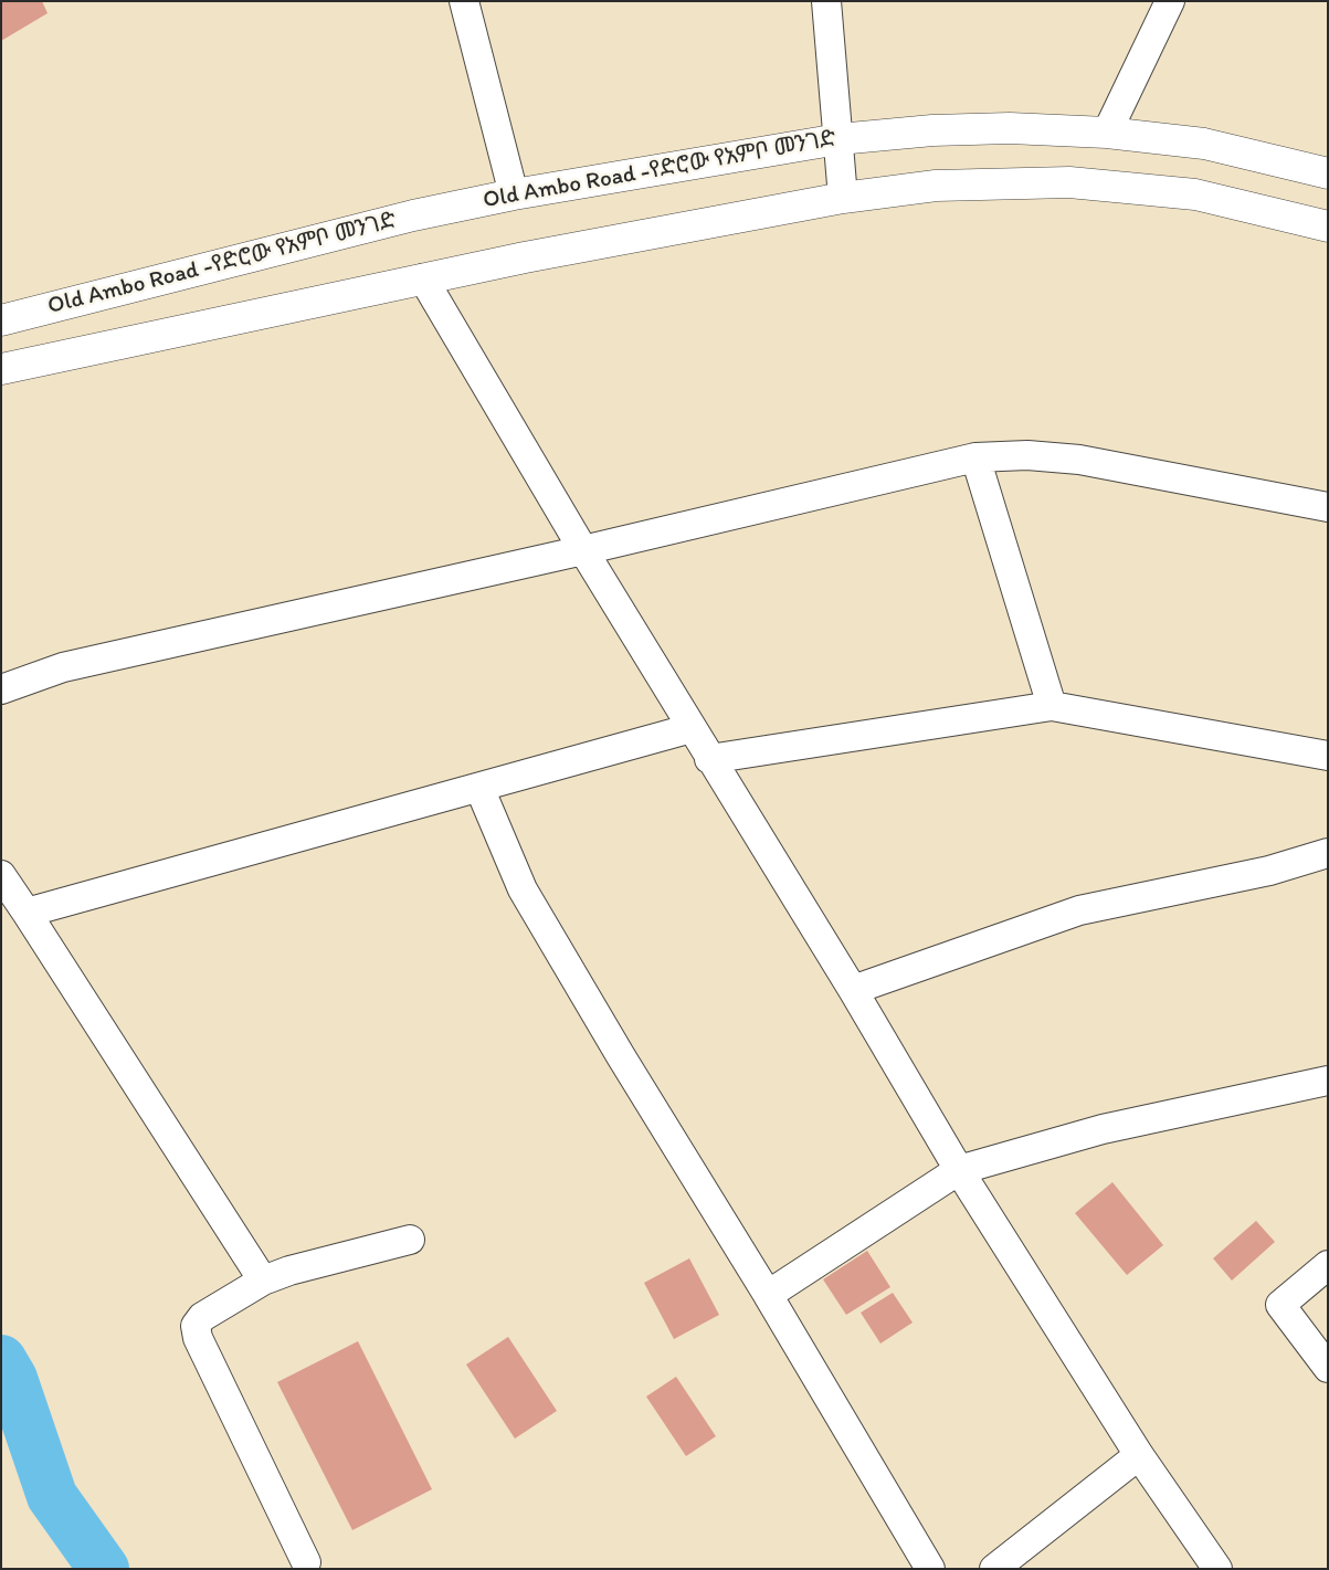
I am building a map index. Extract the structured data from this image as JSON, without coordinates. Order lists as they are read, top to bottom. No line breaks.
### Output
{"streets":{"main road":["Old Ambo Road -የድሮው የአምቦ መንገድ"]}}
